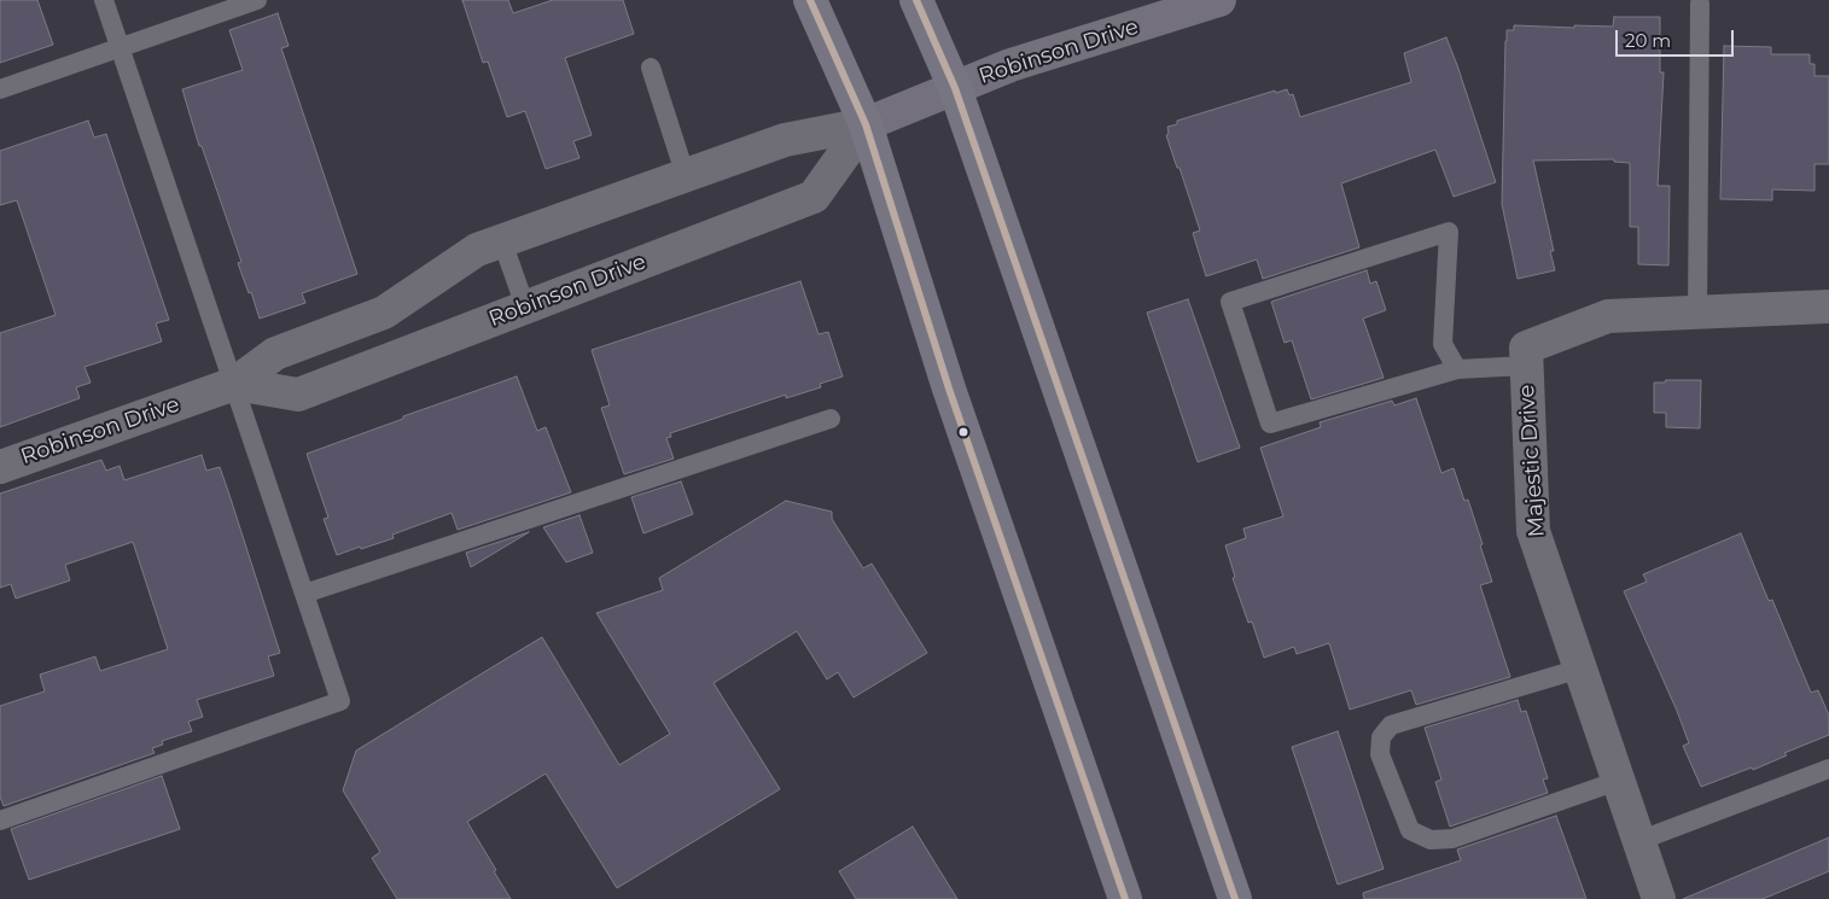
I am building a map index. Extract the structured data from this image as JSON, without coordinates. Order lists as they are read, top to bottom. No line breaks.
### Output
{"streets":{"street":["Robinson Drive","Majestic Drive"]},"scale_bar":"20 m"}
